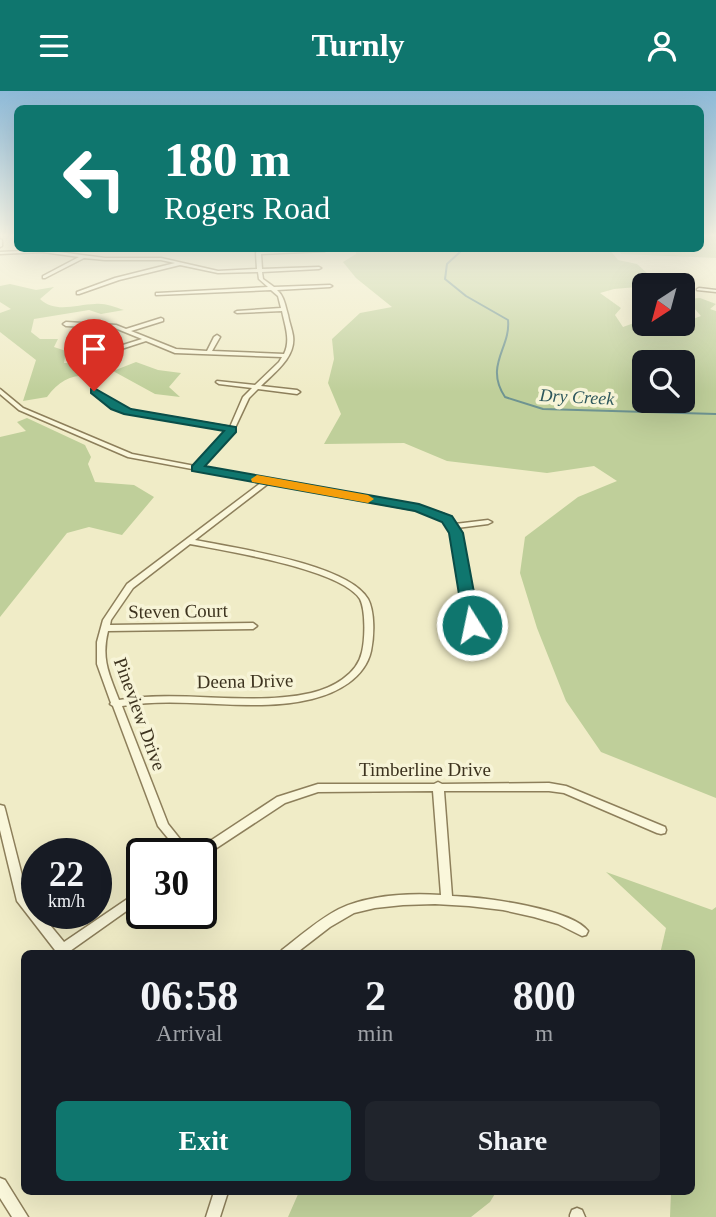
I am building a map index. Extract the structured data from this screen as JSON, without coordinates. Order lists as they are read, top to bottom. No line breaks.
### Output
{"streets":{"street":["Steven Court","Deena Drive","Pineview Drive","Timberline Drive"]},"crossings":[["Steven Court","Pineview Drive"],["Deena Drive","Pineview Drive"]],"water":["Dry Creek"],"north":"bottom left","page":{"header":"Turnly","turn":["180 m","Rogers Road"],"speed":"22 km/h","limit":"30","eta":["06:58","Arrival","2","min","800","m"],"buttons":["Exit","Share"]}}
